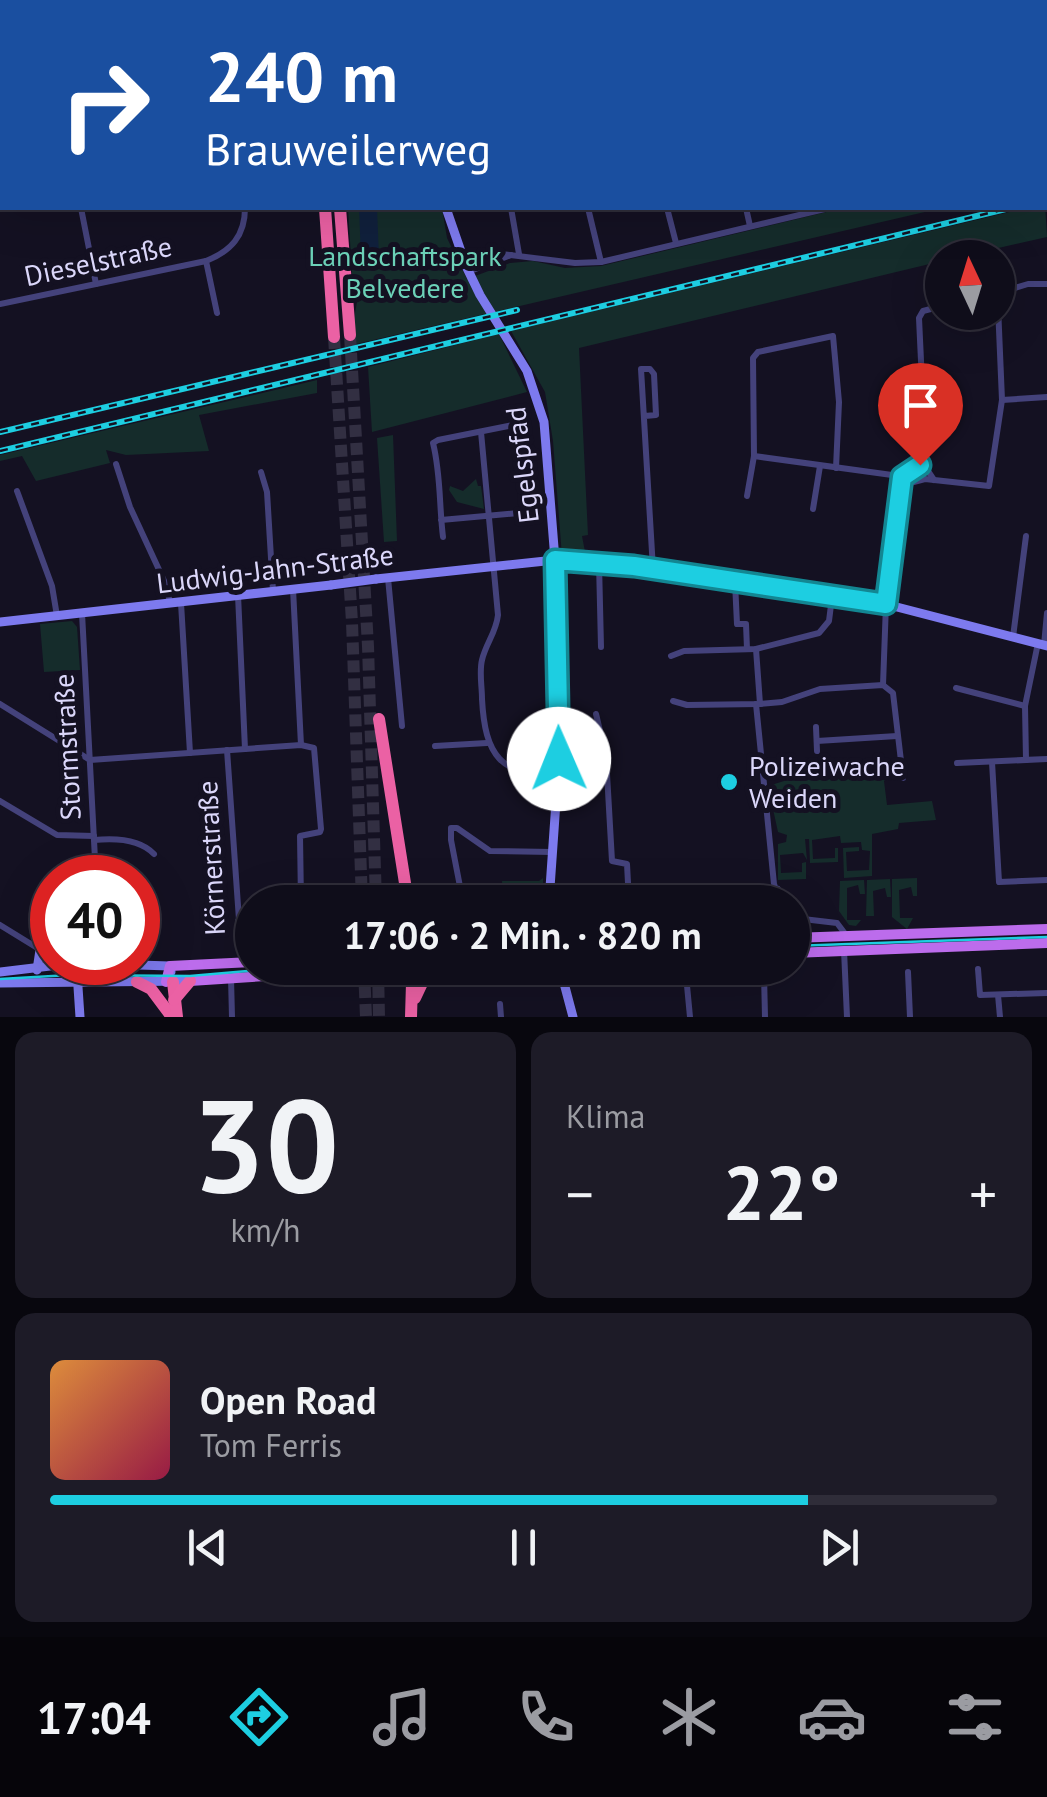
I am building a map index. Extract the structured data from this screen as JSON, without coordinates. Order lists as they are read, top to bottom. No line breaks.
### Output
{"streets":{"street":["Dieselstraße","Egelspfad","Ludwig-Jahn-Straße","Stormstraße","Körnerstraße"]},"crossings":[["Egelspfad","Ludwig-Jahn-Straße"],["Ludwig-Jahn-Straße","Stormstraße"]],"parks":["Landschaftspark Belvedere"],"places":["Polizeiwache Weiden"],"north":"top","page":{"turn":["240 m","Brauweilerweg"],"limit":"40","trip":"17:06 · 2 Min. · 820 m","tile":[["30","km/h"],"Klima"],"heat":["−","22°","+"],"song":["Open Road","Tom Ferris"],"tabs":"17:04"}}
